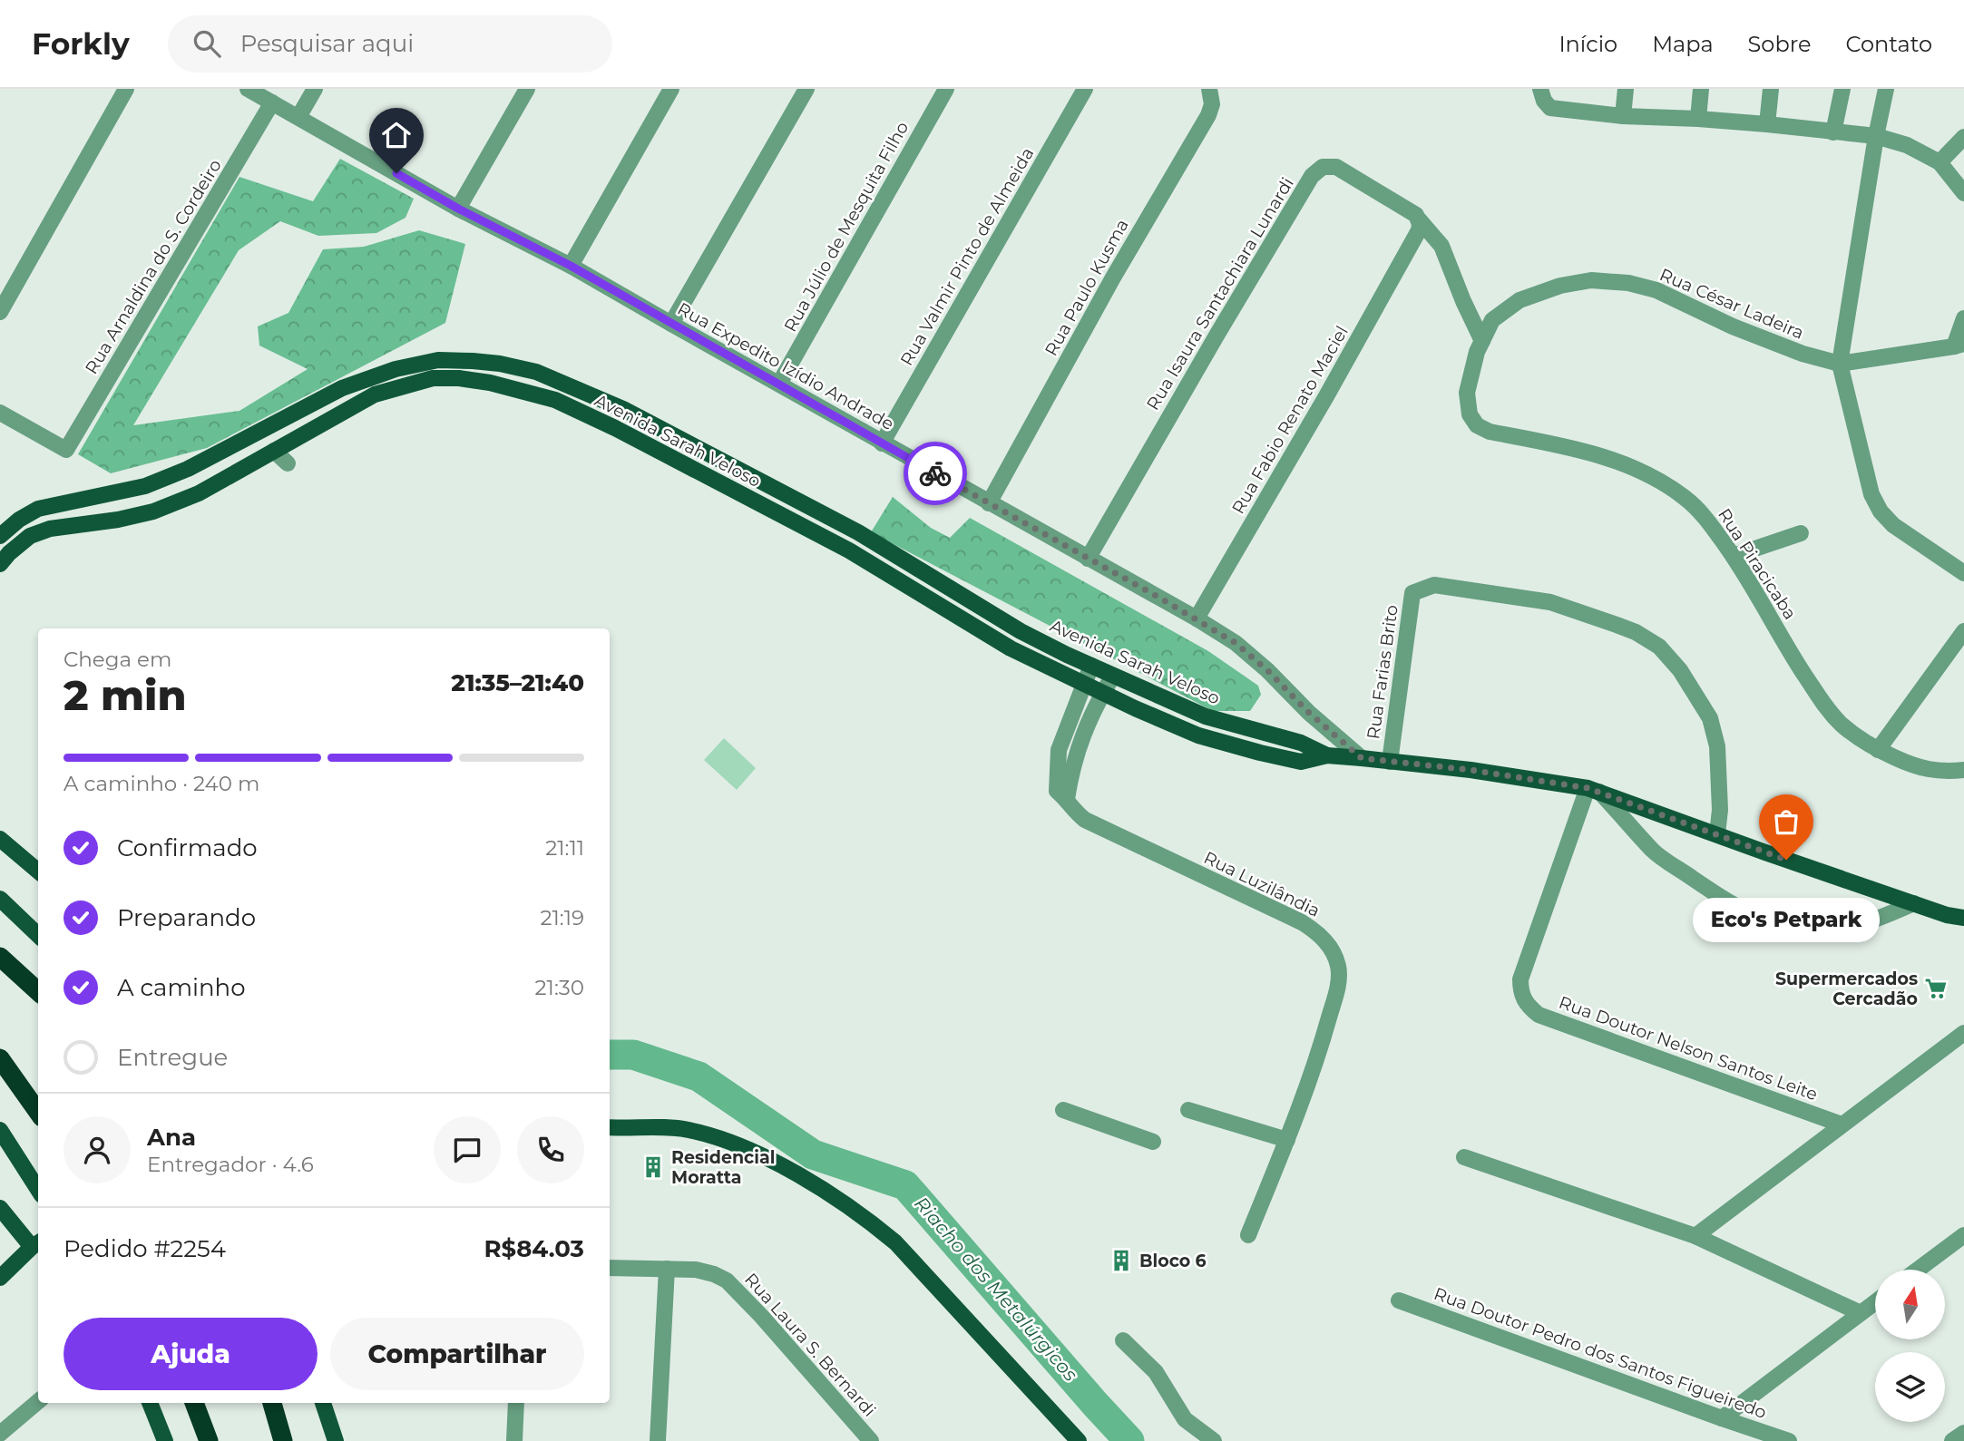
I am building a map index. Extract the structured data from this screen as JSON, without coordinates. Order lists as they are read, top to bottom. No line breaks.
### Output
{"streets":{"main road":["Avenida Sarah Veloso"],"street":["Rua Júlio de Mesquita Filho","Rua Valmir Pinto de Almeida","Rua Arnaldina do S. Cordeiro","Rua Paulo Kusma","Rua Isaura Santachiara Lunardi","Rua César Ladeira","Rua Expedito Izídio Andrade","Rua Fabio Renato Maciel","Rua Piracicaba","Rua Farias Brito","Rua Luzilândia","Rua Doutor Nelson Santos Leite","Rua Laura S. Bernardi","Rua Doutor Pedro dos Santos Figueiredo"]},"crossings":[["Rua Júlio de Mesquita Filho","Rua Expedito Izídio Andrade"],["Rua Valmir Pinto de Almeida","Rua Expedito Izídio Andrade"],["Rua Arnaldina do S. Cordeiro","Rua Expedito Izídio Andrade"],["Rua Paulo Kusma","Rua Expedito Izídio Andrade"],["Rua Isaura Santachiara Lunardi","Rua Expedito Izídio Andrade"],["Rua Isaura Santachiara Lunardi","Rua Fabio Renato Maciel"],["Rua César Ladeira","Rua Piracicaba"],["Rua Expedito Izídio Andrade","Rua Fabio Renato Maciel"],["Rua Expedito Izídio Andrade","Avenida Sarah Veloso"],["Avenida Sarah Veloso","Rua Farias Brito"],["Avenida Sarah Veloso","Rua Luzilândia"],["Avenida Sarah Veloso","Rua Doutor Nelson Santos Leite"]],"water":["Riacho dos Metalúrgicos"],"places":{"other":["Eco's Petpark"],"supermarket":["Supermercados Cercadão"],"building":["Residencial Moratta","Bloco 6"]},"north":"top","page":{"header":"Forkly","search":"Pesquisar aqui","nav":["Início","Mapa","Sobre","Contato"],"heading":["2 min","Chega em","21:35–21:40"],"panel":["Ana","Entregador · 4.6","Pedido #2254","R$84.03"],"bar":"A caminho · 240 m","list":[["Confirmado","21:11"],["Preparando","21:19"],["A caminho","21:30"],"Entregue"],"bubble":"Eco's Petpark","buttons":["Ajuda","Compartilhar"]}}
